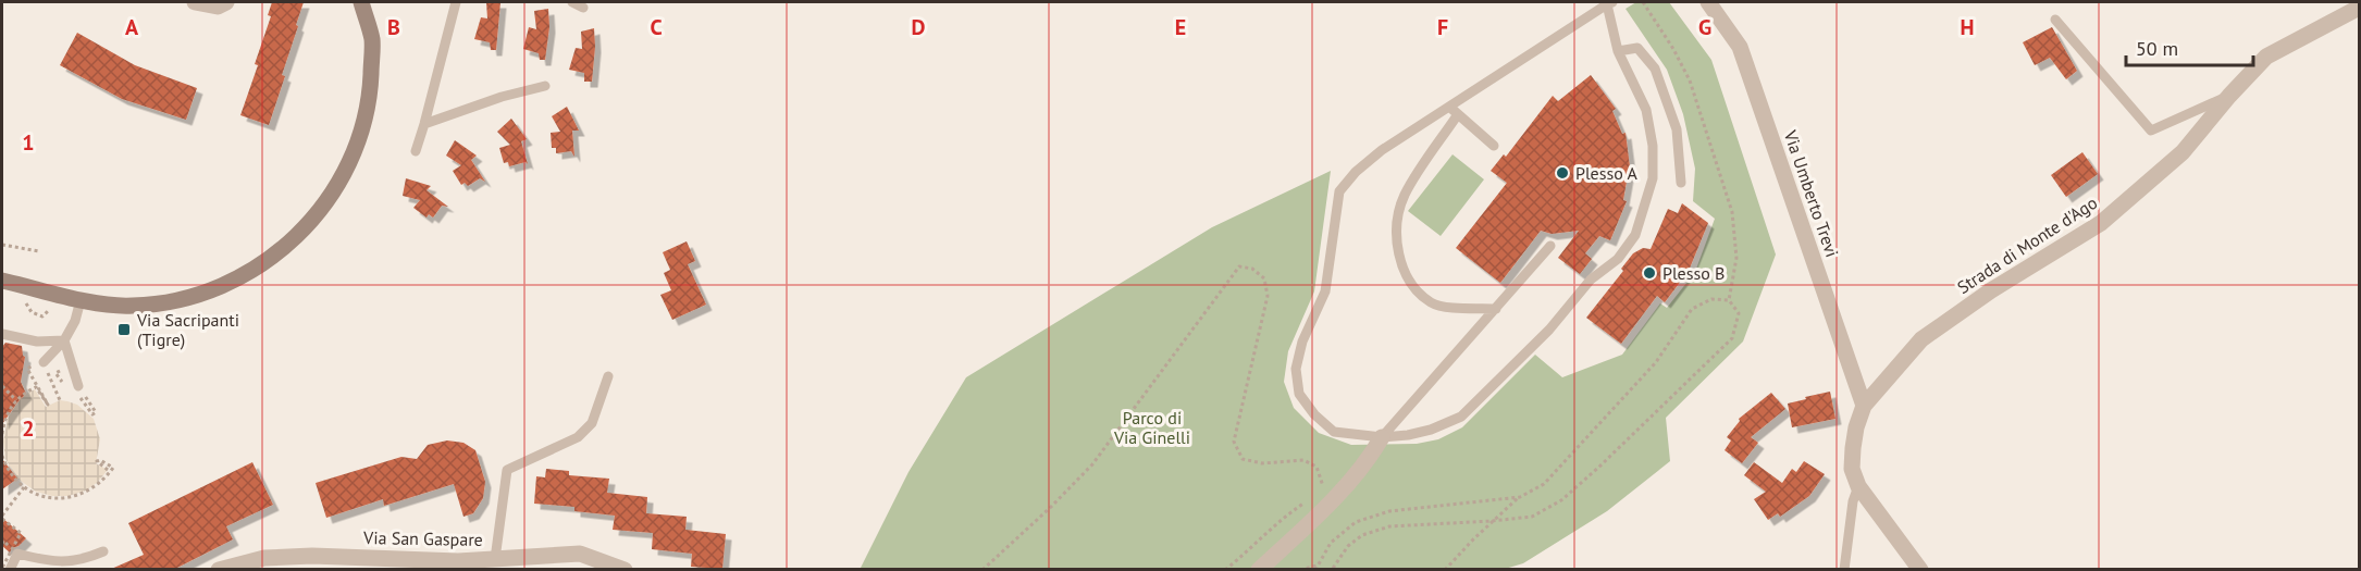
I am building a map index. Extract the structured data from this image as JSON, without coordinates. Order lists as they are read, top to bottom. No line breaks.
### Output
{"streets":{"street":["Via Umberto Trevi","Strada di Monte d'Ago","Via San Gaspare"]},"crossings":[["Via Umberto Trevi","Strada di Monte d'Ago"]],"parks":["Parco di Via Ginelli"],"places":{"other":["Plesso A","Plesso B"],"transit":["Via Sacripanti (Tigre)"]},"scale_bar":"50 m","grid":{"columns":["A","B","C","D","E","F","G","H"],"rows":["1","2"]}}
